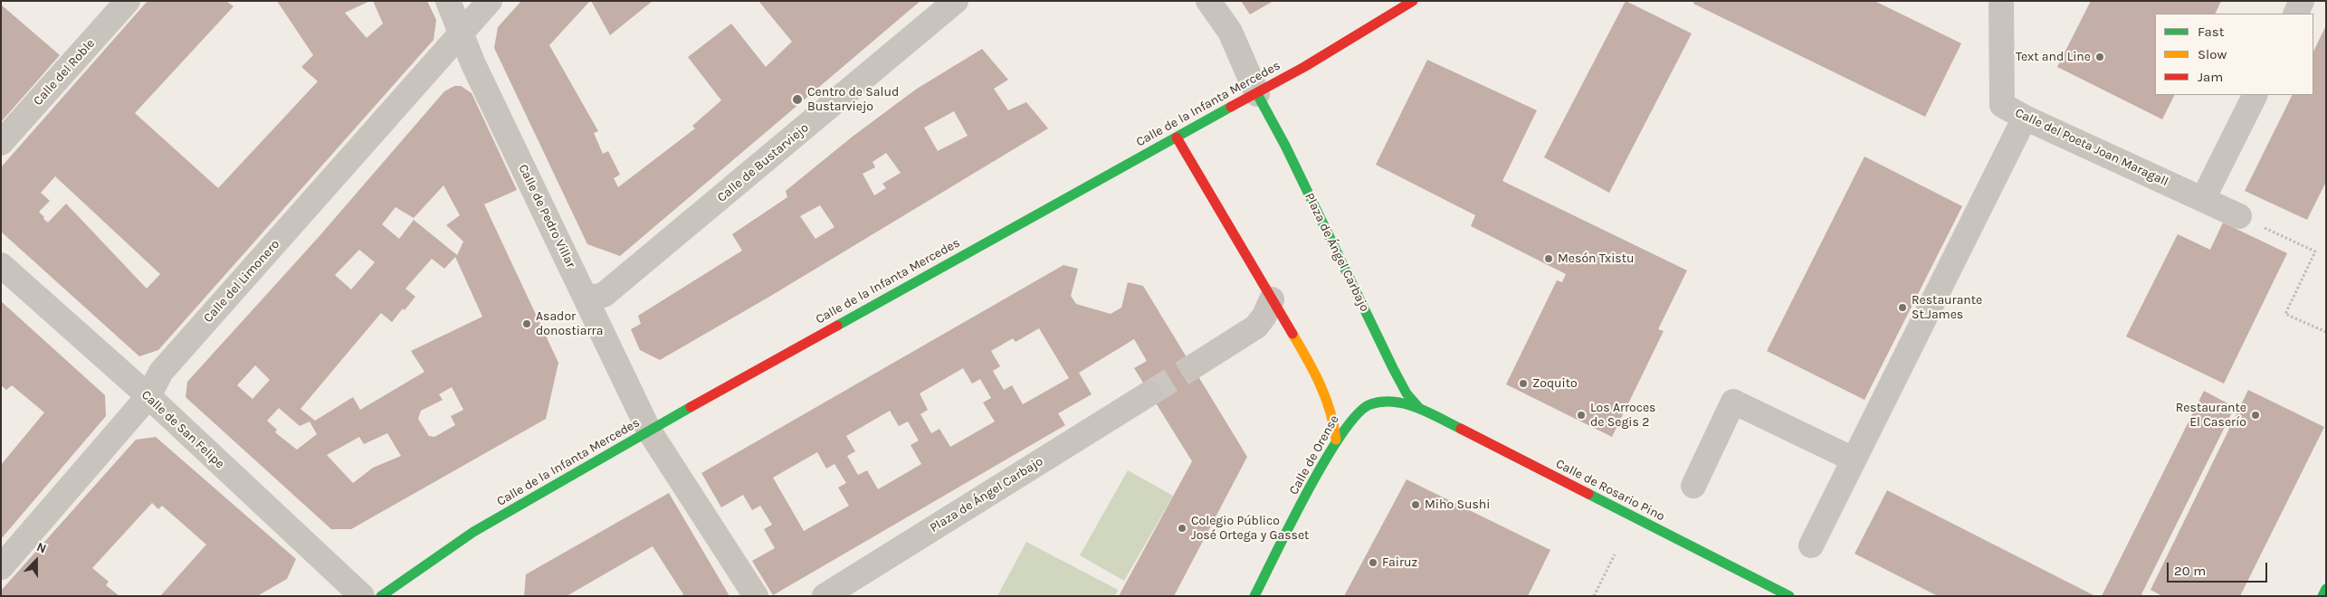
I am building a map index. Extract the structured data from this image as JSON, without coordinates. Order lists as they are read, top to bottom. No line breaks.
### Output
{"streets":{"street":["Calle del Roble","Calle de la Infanta Mercedes","Calle del Poeta Joan Maragall","Calle de Bustarviejo","Calle de Pedro Villar","Plaza de Ángel Carbajo","Calle del Limonero","Calle de San Felipe","Calle de Orense","Calle de Rosario Pino"]},"crossings":[["Calle de la Infanta Mercedes","Calle de Pedro Villar"],["Calle de la Infanta Mercedes","Plaza de Ángel Carbajo"],["Calle de Bustarviejo","Calle de Pedro Villar"],["Calle de Pedro Villar","Calle del Limonero"],["Plaza de Ángel Carbajo","Calle de Orense"],["Plaza de Ángel Carbajo","Calle de Rosario Pino"],["Calle del Limonero","Calle de San Felipe"],["Calle de Orense","Calle de Rosario Pino"]],"places":["Text and Line","Centro de Salud Bustarviejo","Mesón Txistu","Restaurante St.James","Asador donostiarra","Zoquito","Los Arroces de Segis 2","Restaurante El Caserío","Miho Sushi","Colegio Público José Ortega y Gasset","Fairuz"],"legend":["Fast","Slow","Jam"],"scale_bar":"20 m","north":"top"}
